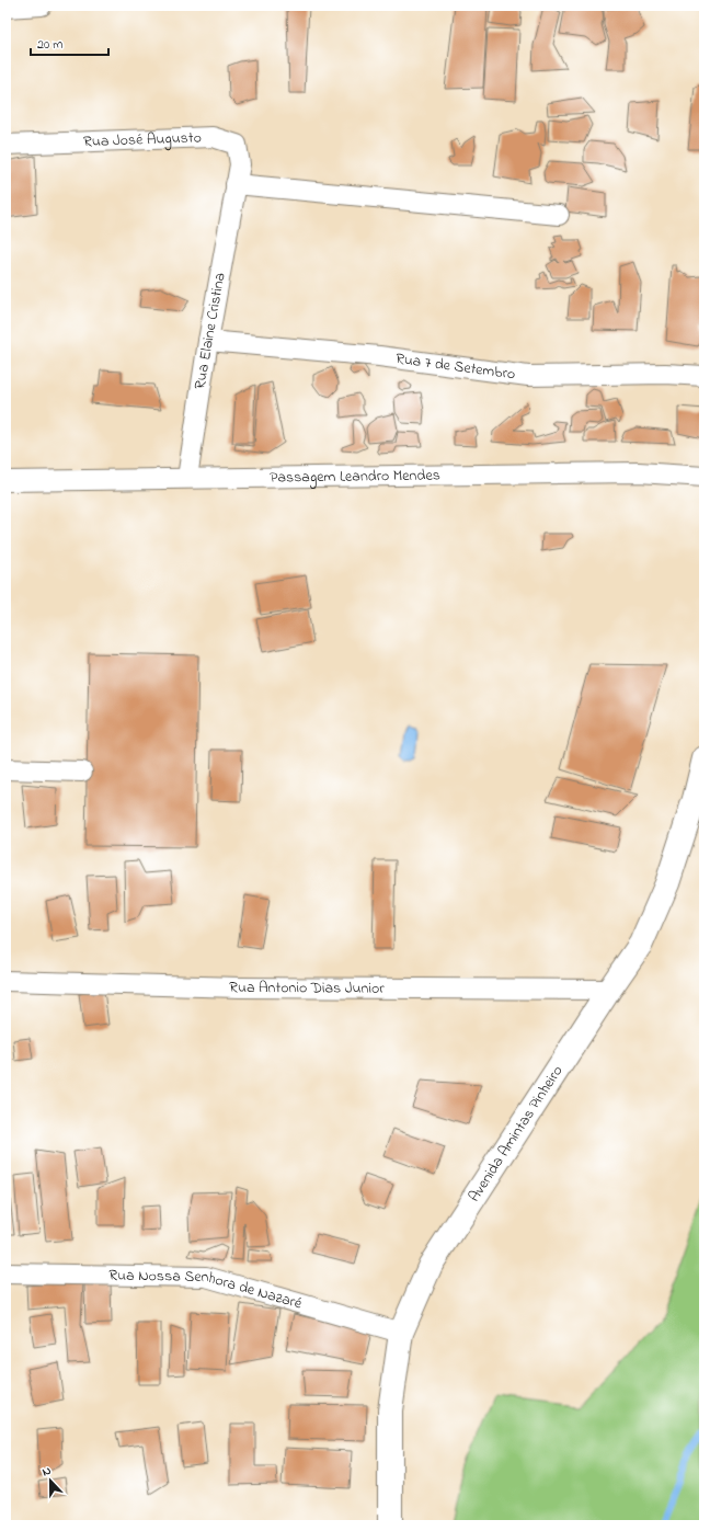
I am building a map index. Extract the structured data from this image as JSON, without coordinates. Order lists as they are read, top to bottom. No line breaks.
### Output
{"streets":{"street":["Rua José Augusto","Rua Elaine Cristina","Rua 7 de Setembro","Passagem Leandro Mendes","Rua Antonio Dias Junior","Avenida Amintas Pinheiro","Rua Nossa Senhora de Nazaré"]},"crossings":[["Rua José Augusto","Rua Elaine Cristina"],["Rua Elaine Cristina","Rua 7 de Setembro"],["Rua Elaine Cristina","Passagem Leandro Mendes"],["Rua Antonio Dias Junior","Avenida Amintas Pinheiro"],["Avenida Amintas Pinheiro","Rua Nossa Senhora de Nazaré"]],"scale_bar":"20 m","north":"top"}
